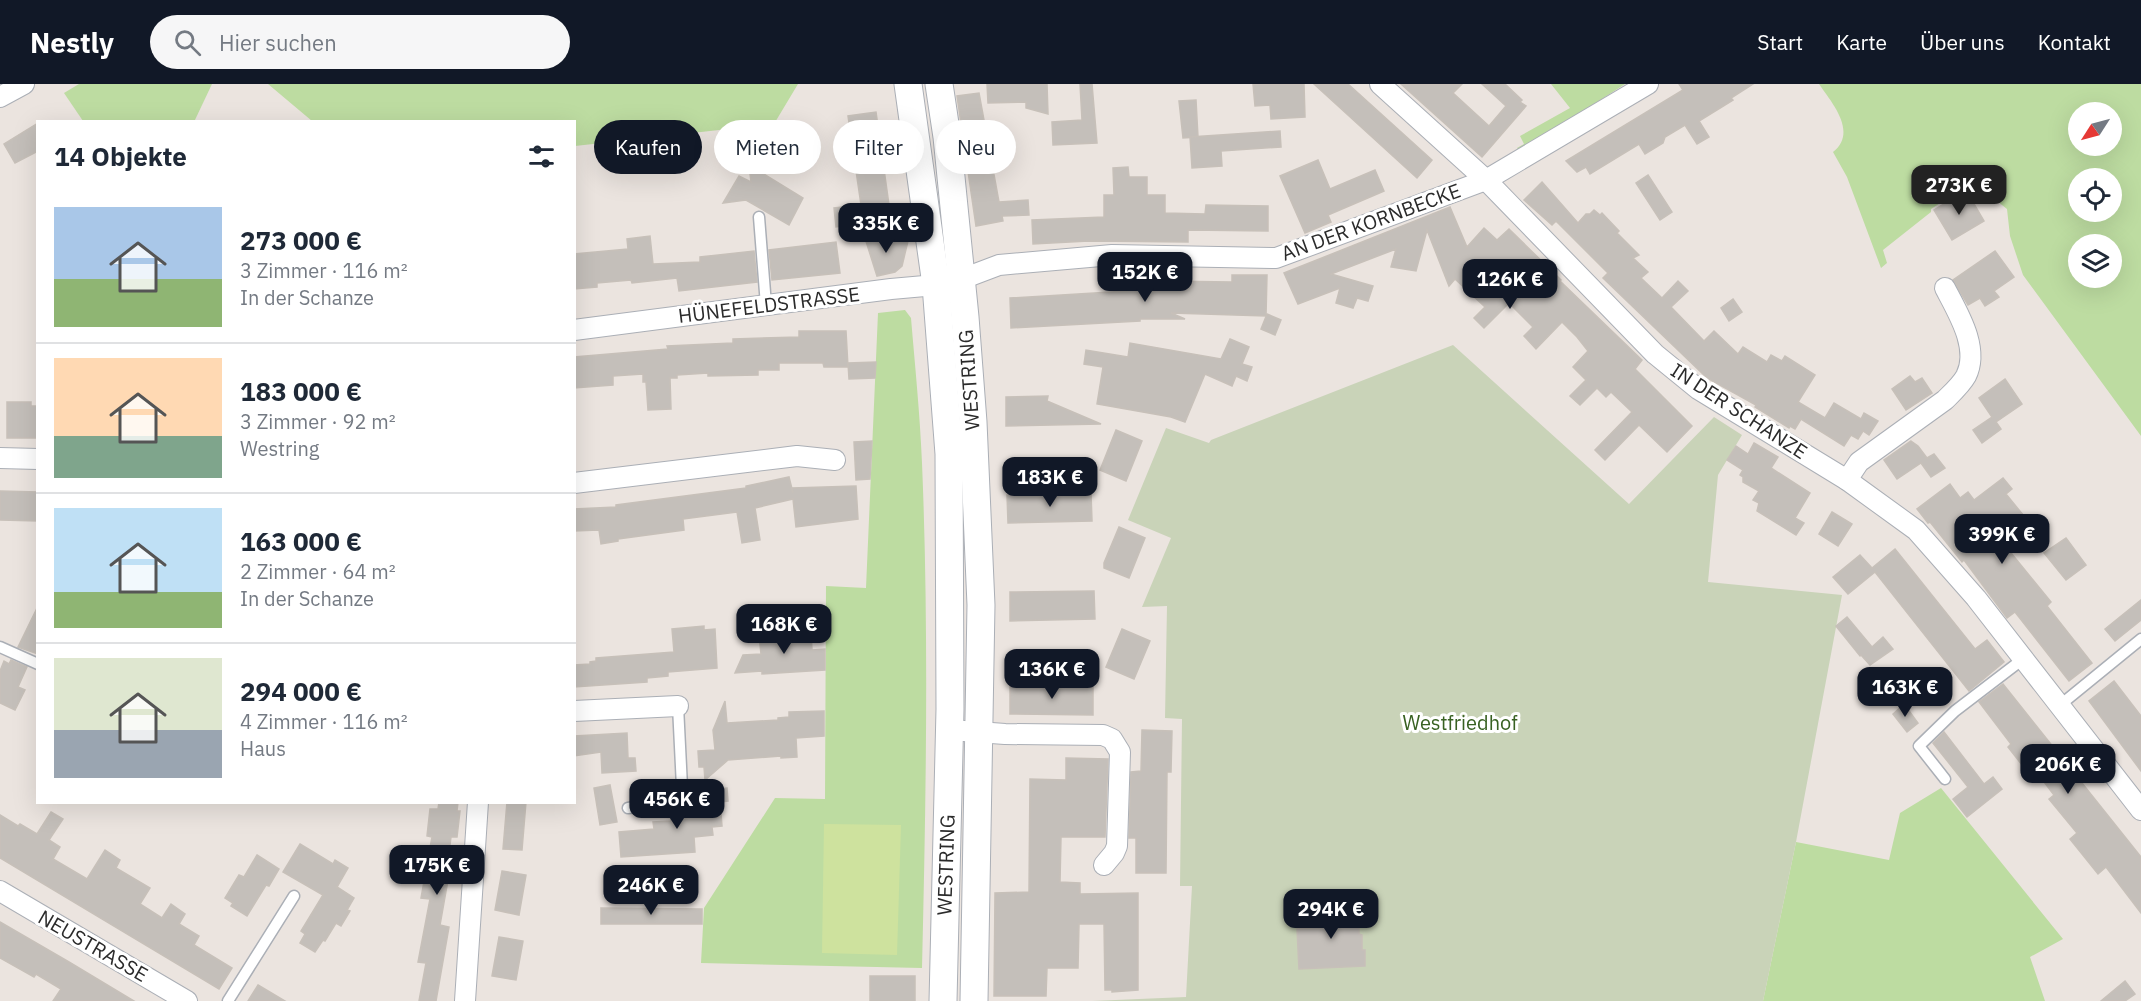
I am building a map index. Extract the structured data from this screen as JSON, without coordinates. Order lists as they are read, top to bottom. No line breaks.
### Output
{"streets":{"main road":["WESTRING"],"street":["AN DER KORNBECKE","HÜNEFELDSTRASSE","IN DER SCHANZE","NEUSTRASSE"]},"crossings":[["AN DER KORNBECKE","HÜNEFELDSTRASSE"],["AN DER KORNBECKE","WESTRING"],["AN DER KORNBECKE","IN DER SCHANZE"],["HÜNEFELDSTRASSE","WESTRING"]],"parks":["Westfriedhof"],"north":"bottom left","page":{"header":"Nestly","search":"Hier suchen","nav":["Start","Karte","Über uns","Kontakt"],"chip":["Kaufen","Mieten","Filter","Neu"],"heading":"14 Objekte","price":["273K €","335K €","152K €","126K €","183K €","399K €","168K €","136K €","163K €","206K €","456K €","175K €","246K €","294K €"],"list":[{"name":"273 000 €","note":"3 Zimmer · 116 m² · In der Schanze"},{"name":"183 000 €","note":"3 Zimmer · 92 m² · Westring"},{"name":"163 000 €","note":"2 Zimmer · 64 m² · In der Schanze"},{"name":"294 000 €","note":"4 Zimmer · 116 m² · Haus"}]}}
